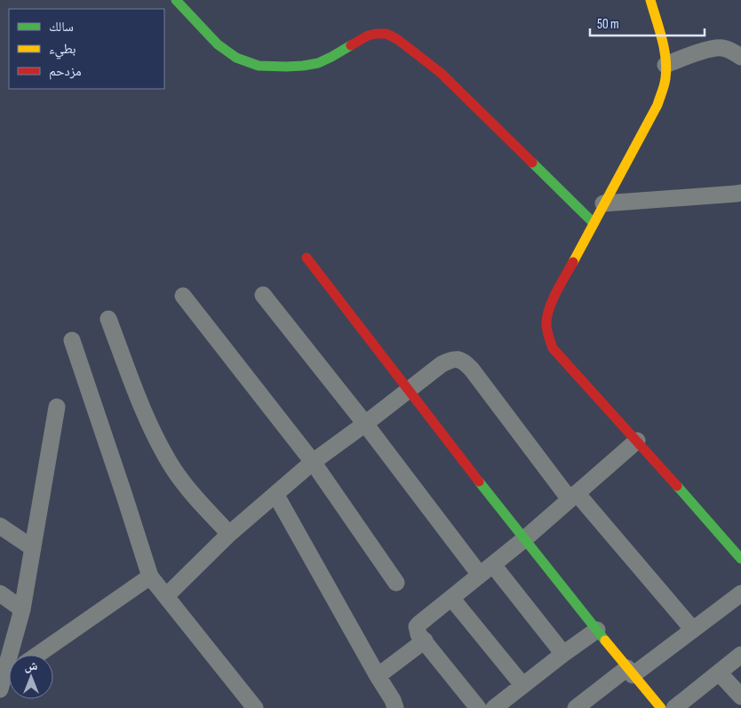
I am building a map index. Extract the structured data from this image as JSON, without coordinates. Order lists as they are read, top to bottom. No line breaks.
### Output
{"legend":["سالك","بطيء","مزدحم"],"scale_bar":"50 m","north":"top"}
